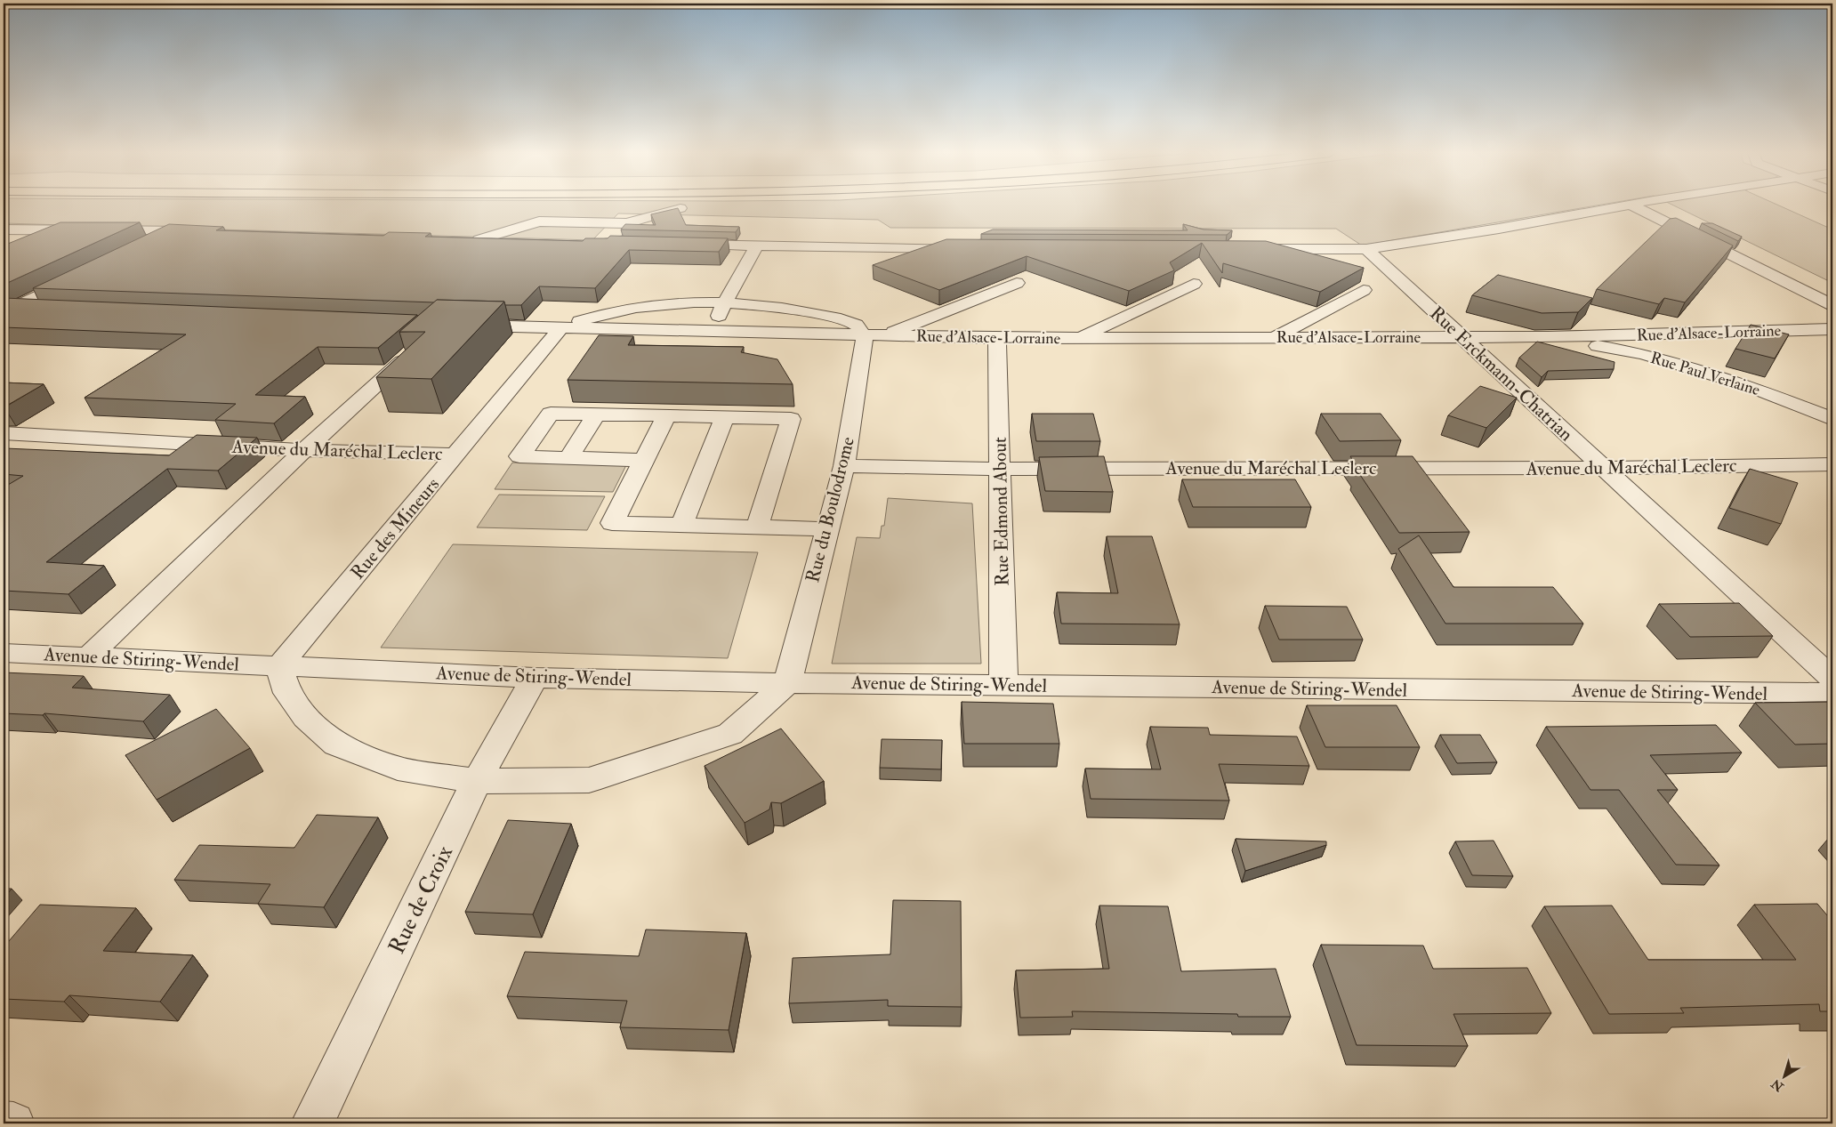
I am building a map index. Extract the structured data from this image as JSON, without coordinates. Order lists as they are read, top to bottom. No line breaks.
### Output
{"streets":{"street":["Rue d'Alsace-Lorraine","Rue Erckmann-Chatrian","Rue Paul Verlaine","Avenue du Maréchal Leclerc","Rue du Boulodrome","Rue Edmond About","Rue des Mineurs","Avenue de Stiring-Wendel","Rue de Croix"]},"crossings":[["Rue d'Alsace-Lorraine","Rue Erckmann-Chatrian"],["Rue d'Alsace-Lorraine","Rue Paul Verlaine"],["Rue d'Alsace-Lorraine","Rue du Boulodrome"],["Rue d'Alsace-Lorraine","Rue Edmond About"],["Rue d'Alsace-Lorraine","Rue des Mineurs"],["Rue Erckmann-Chatrian","Avenue du Maréchal Leclerc"],["Avenue du Maréchal Leclerc","Rue du Boulodrome"],["Avenue du Maréchal Leclerc","Rue Edmond About"],["Avenue du Maréchal Leclerc","Rue des Mineurs"],["Rue du Boulodrome","Avenue de Stiring-Wendel"],["Rue Edmond About","Avenue de Stiring-Wendel"],["Rue des Mineurs","Avenue de Stiring-Wendel"],["Avenue de Stiring-Wendel","Rue de Croix"]],"north":"bottom left"}
